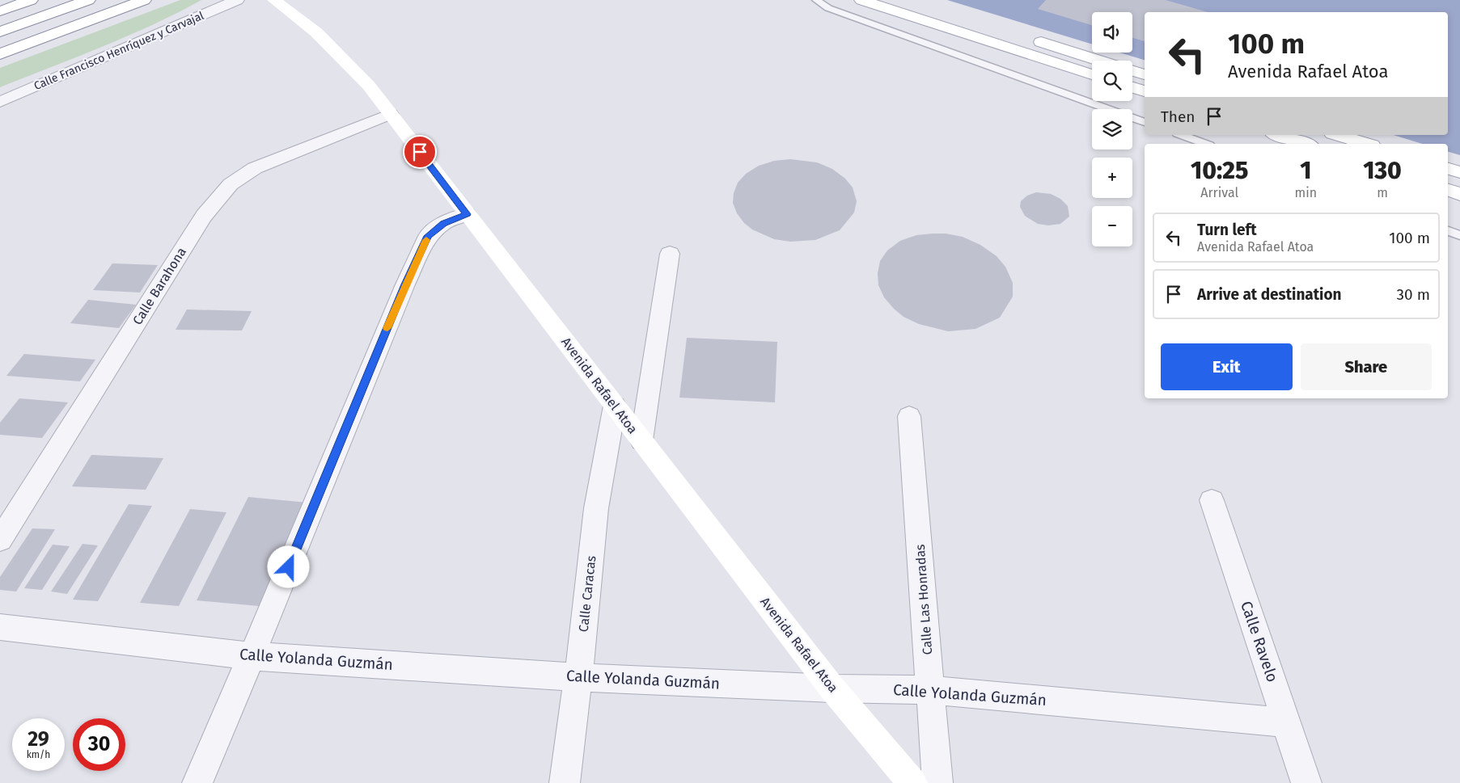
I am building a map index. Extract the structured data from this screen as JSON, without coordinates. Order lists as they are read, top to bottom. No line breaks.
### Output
{"streets":{"main road":["Avenida Rafael Atoa"],"street":["Calle Francisco Henríquez y Carvajal","Calle Barahona","Calle Caracas","Calle Las Honradas","Calle Ravelo","Calle Yolanda Guzmán"]},"crossings":[["Calle Barahona","Avenida Rafael Atoa"],["Avenida Rafael Atoa","Calle Caracas"],["Avenida Rafael Atoa","Calle Yolanda Guzmán"],["Calle Caracas","Calle Yolanda Guzmán"],["Calle Las Honradas","Calle Yolanda Guzmán"],["Calle Ravelo","Calle Yolanda Guzmán"]],"page":{"map_buttons":["+","−"],"turn":["100 m","Avenida Rafael Atoa"],"then":"Then","eta":["10:25","Arrival","1","min","130","m"],"list":[{"name":"Turn left","note":"Avenida Rafael Atoa","value":"100 m"},{"name":"Arrive at destination","value":"30 m"}],"buttons":["Exit","Share"],"speed":"29 km/h","limit":"30"}}
